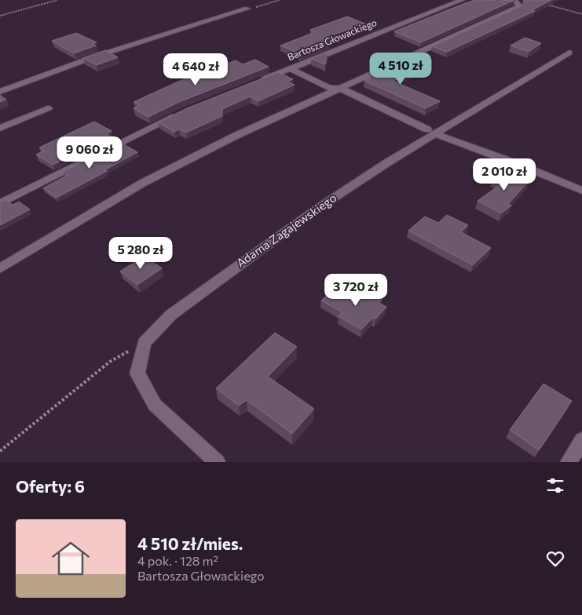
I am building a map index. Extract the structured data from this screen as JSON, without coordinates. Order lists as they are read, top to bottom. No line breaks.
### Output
{"streets":{"street":["Bartosza Głowackiego","Adama Zagajewskiego"]},"page":{"price":["4 510 zł","4 640 zł","9 060 zł","2 010 zł","5 280 zł","3 720 zł"],"heading":"Oferty: 6","list":[{"name":"4 510 zł/mies.","note":"4 pok. · 128 m² · Bartosza Głowackiego"}]}}
